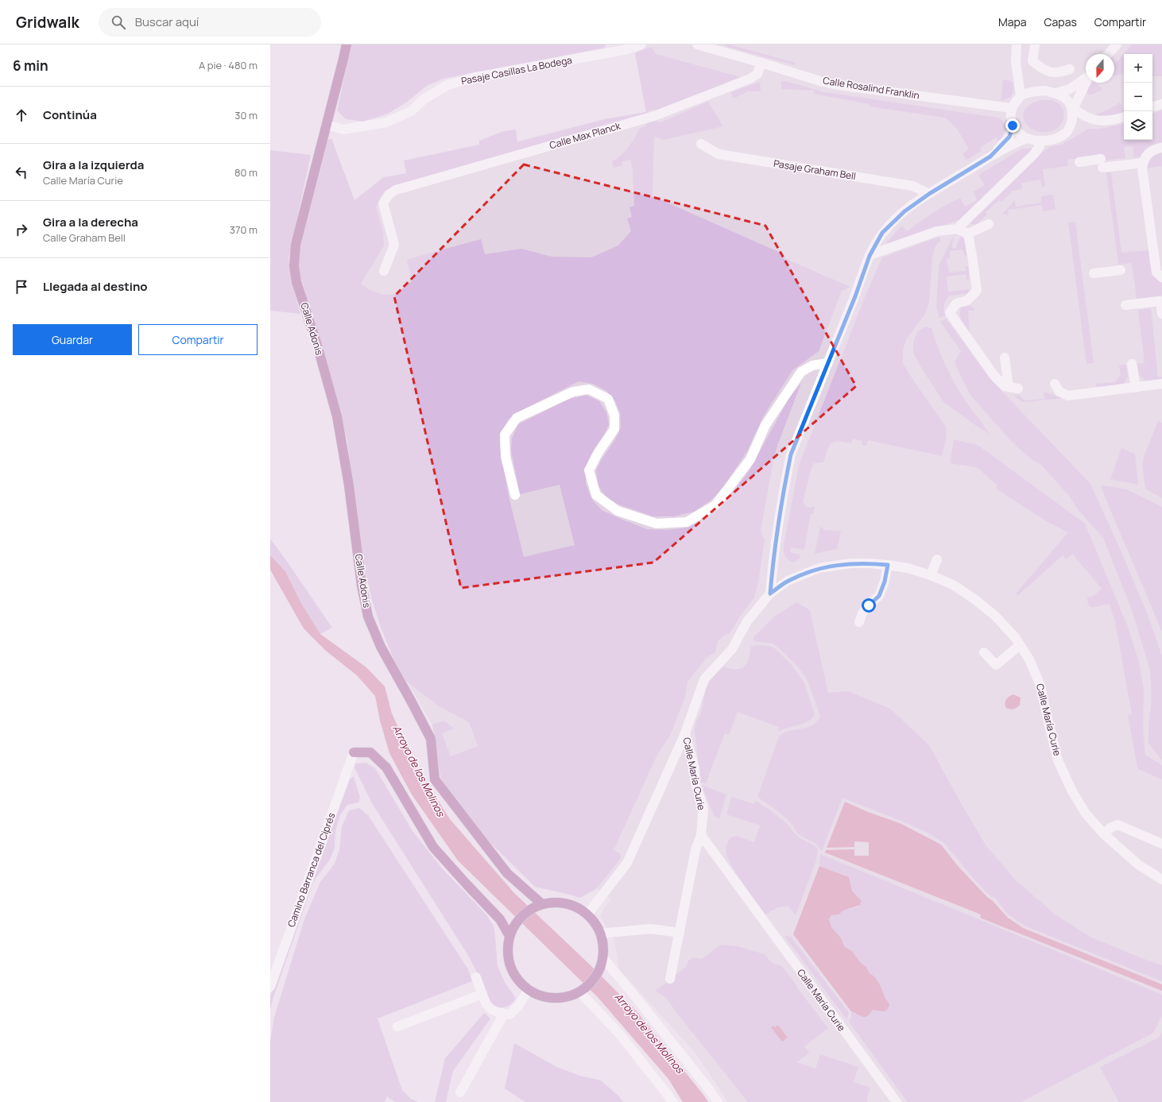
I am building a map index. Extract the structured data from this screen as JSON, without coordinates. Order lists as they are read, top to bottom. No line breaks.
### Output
{"streets":{"main road":["Calle Adonis"],"street":["Pasaje Casillas La Bodega","Calle Rosalind Franklin","Calle Max Planck","Pasaje Graham Bell","Calle María Curie","Camino Barranca del Ciprés"]},"crossings":[["Pasaje Casillas La Bodega","Calle Adonis"],["Calle Rosalind Franklin","Calle Max Planck"]],"water":["Arroyo de los Molinos"],"north":"bottom","page":{"header":"Gridwalk","search":"Buscar aquí","nav":["Mapa","Capas","Compartir"],"heading":["6 min","A pie · 480 m"],"map_buttons":["+","−"],"list":[["Continúa","30 m"],["Gira a la izquierda","Calle María Curie","80 m"],["Gira a la derecha","Calle Graham Bell","370 m"],"Llegada al destino"],"buttons":["Guardar","Compartir"]}}
